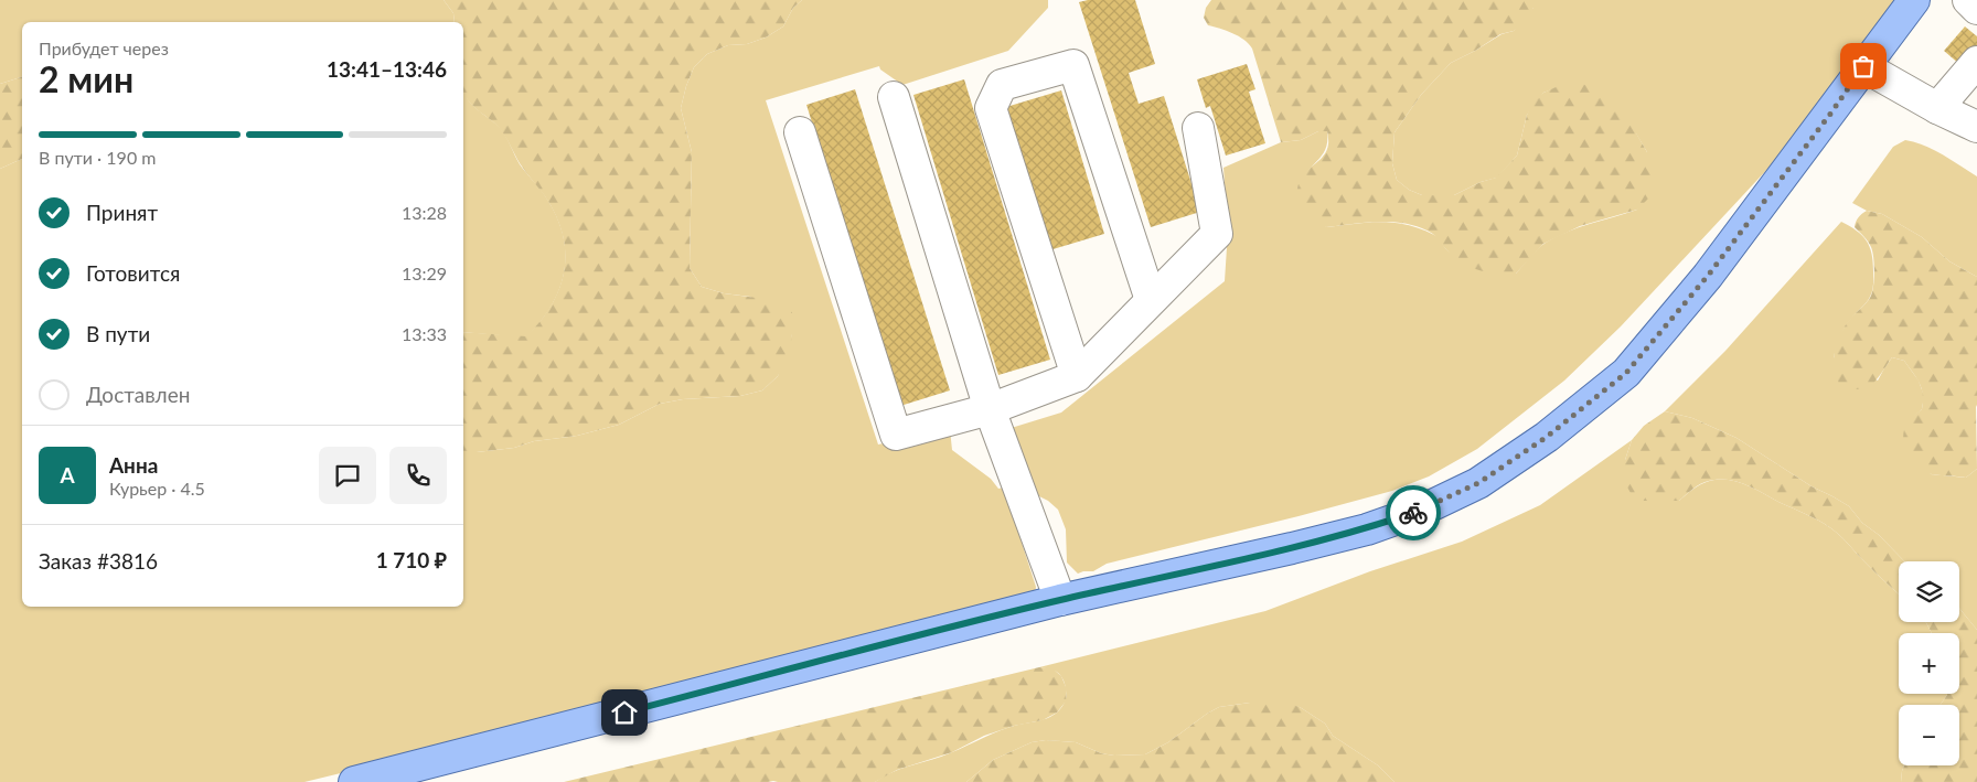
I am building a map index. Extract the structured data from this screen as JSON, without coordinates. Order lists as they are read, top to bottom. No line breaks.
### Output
{"page":{"heading":["2 мин","Прибудет через","13:41–13:46"],"panel":["Анна","Курьер · 4.5","Заказ #3816","1 710 ₽"],"bar":"В пути · 190 m","list":[["Принят","13:28"],["Готовится","13:29"],["В пути","13:33"],"Доставлен"],"round":"А","map_buttons":["+","−"]}}
